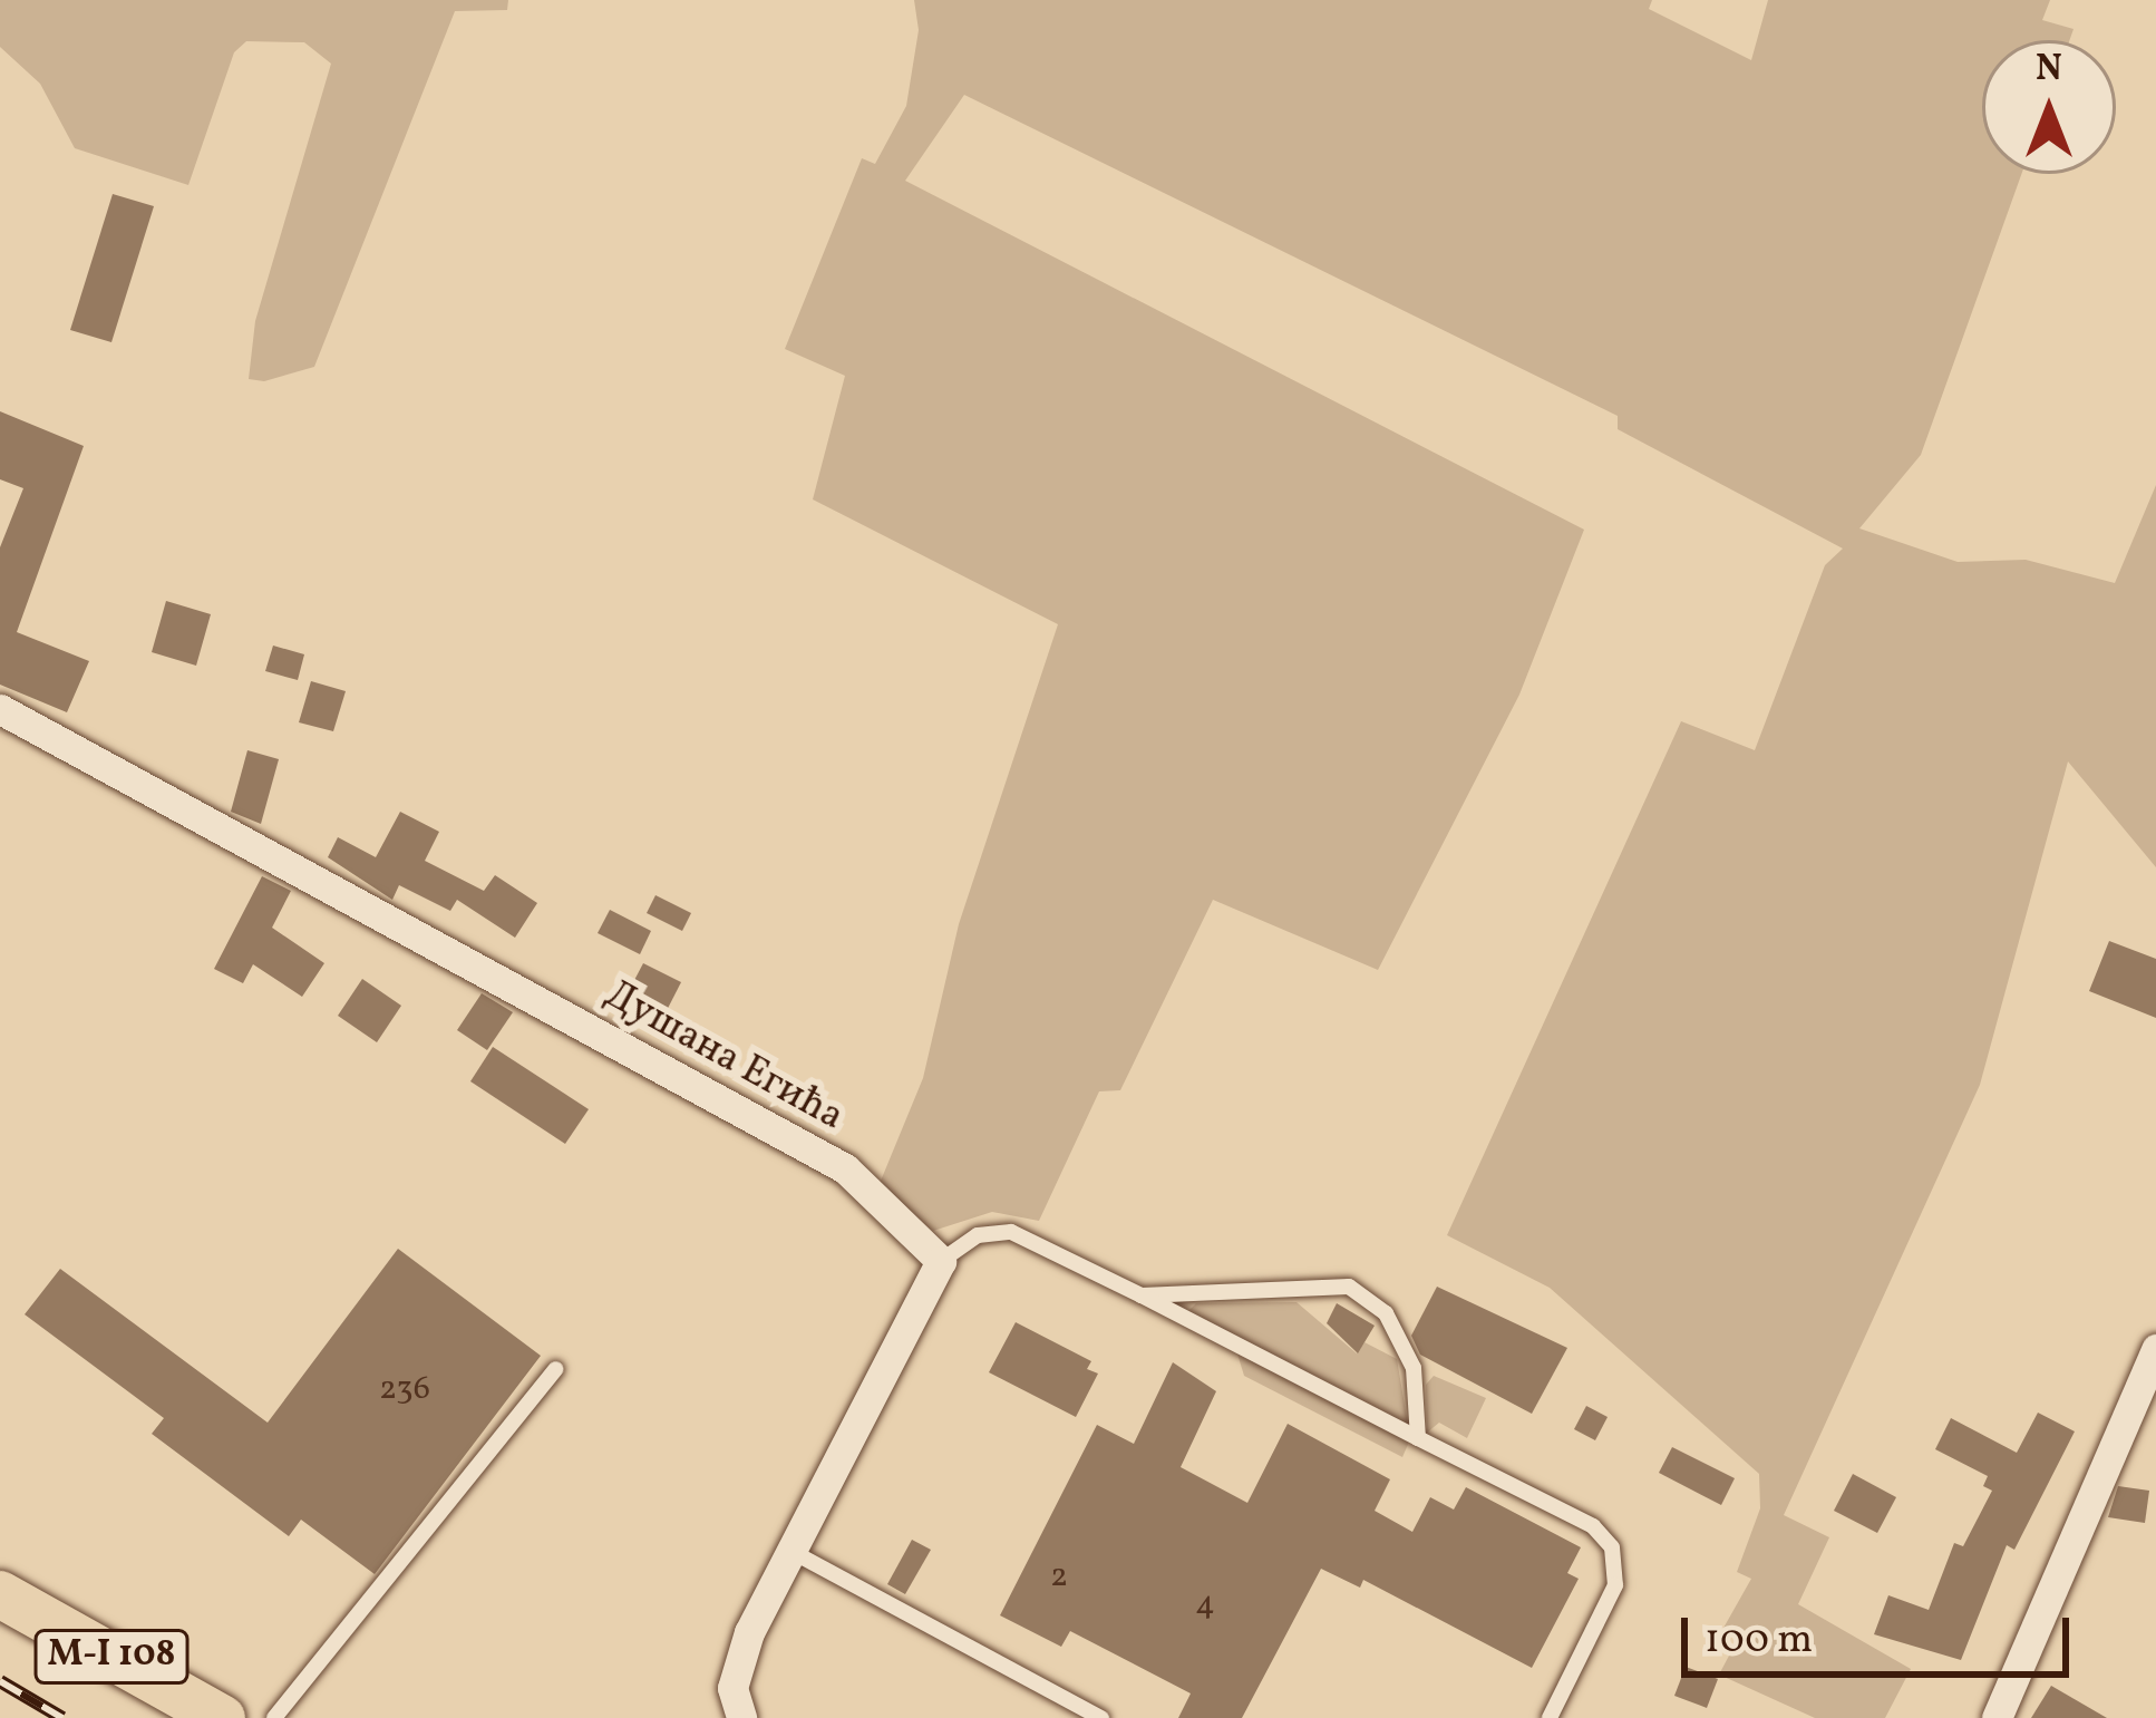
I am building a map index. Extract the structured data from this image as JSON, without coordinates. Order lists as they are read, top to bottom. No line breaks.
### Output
{"streets":{"main road":["M-I 108"],"street":["Душана Егића"]},"house_numbers":["236","2","4"],"scale_bar":"100 m","north":"top"}
